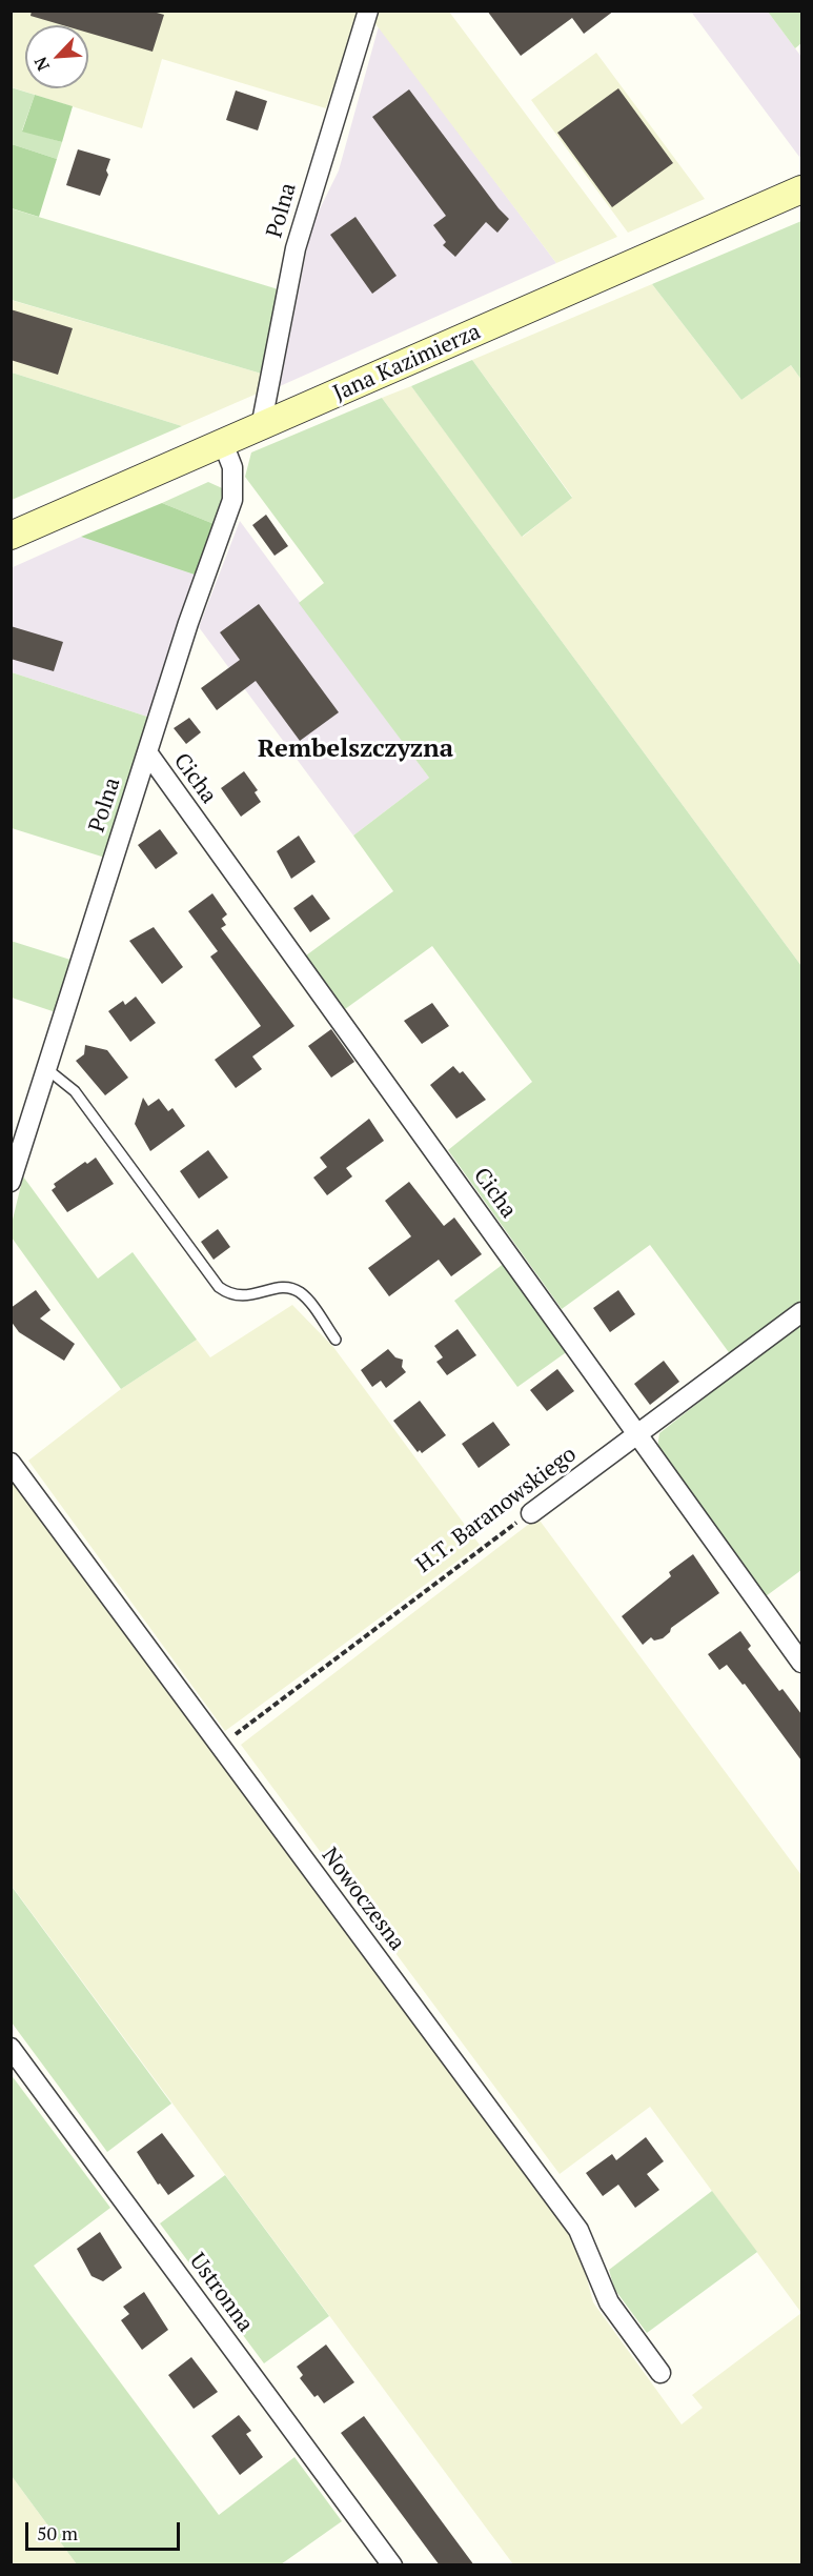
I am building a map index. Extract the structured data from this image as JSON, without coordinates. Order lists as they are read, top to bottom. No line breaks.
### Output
{"streets":{"main road":["Jana Kazimierza"],"street":["Polna","Cicha","H.T. Baranowskiego","Nowoczesna","Ustronna"]},"crossings":[["Polna","Jana Kazimierza"],["Polna","Cicha"],["Cicha","H.T. Baranowskiego"],["H.T. Baranowskiego","Nowoczesna"]],"districts":["Rembelszczyzna"],"scale_bar":"50 m","north":"bottom left"}
